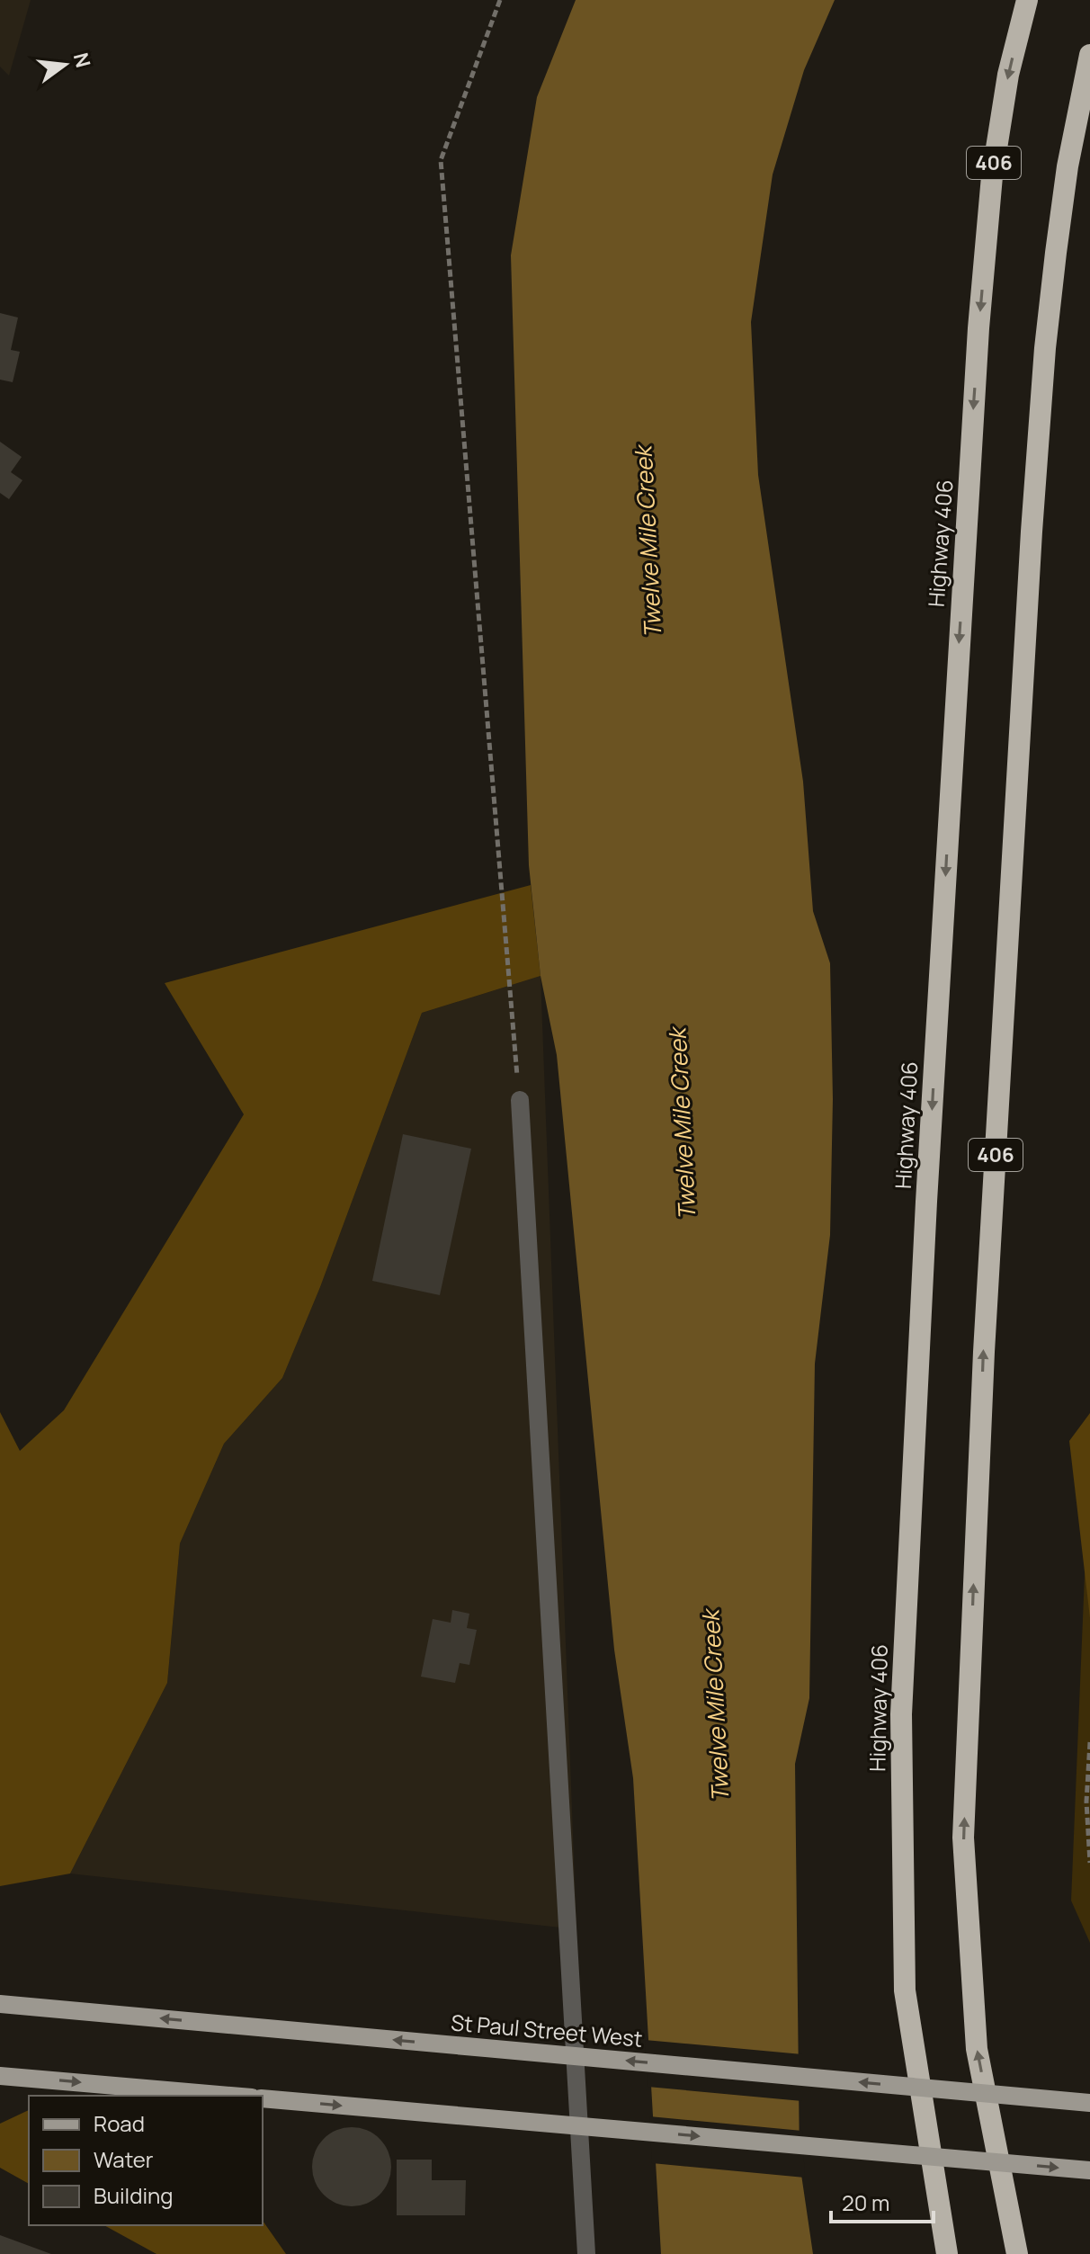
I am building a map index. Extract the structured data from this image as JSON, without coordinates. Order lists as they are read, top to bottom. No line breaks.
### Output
{"streets":{"highway":["406","Highway 406"],"main road":["St Paul Street West"]},"water":["Twelve Mile Creek"],"legend":["Road","Water","Building"],"scale_bar":"20 m","north":"right"}
